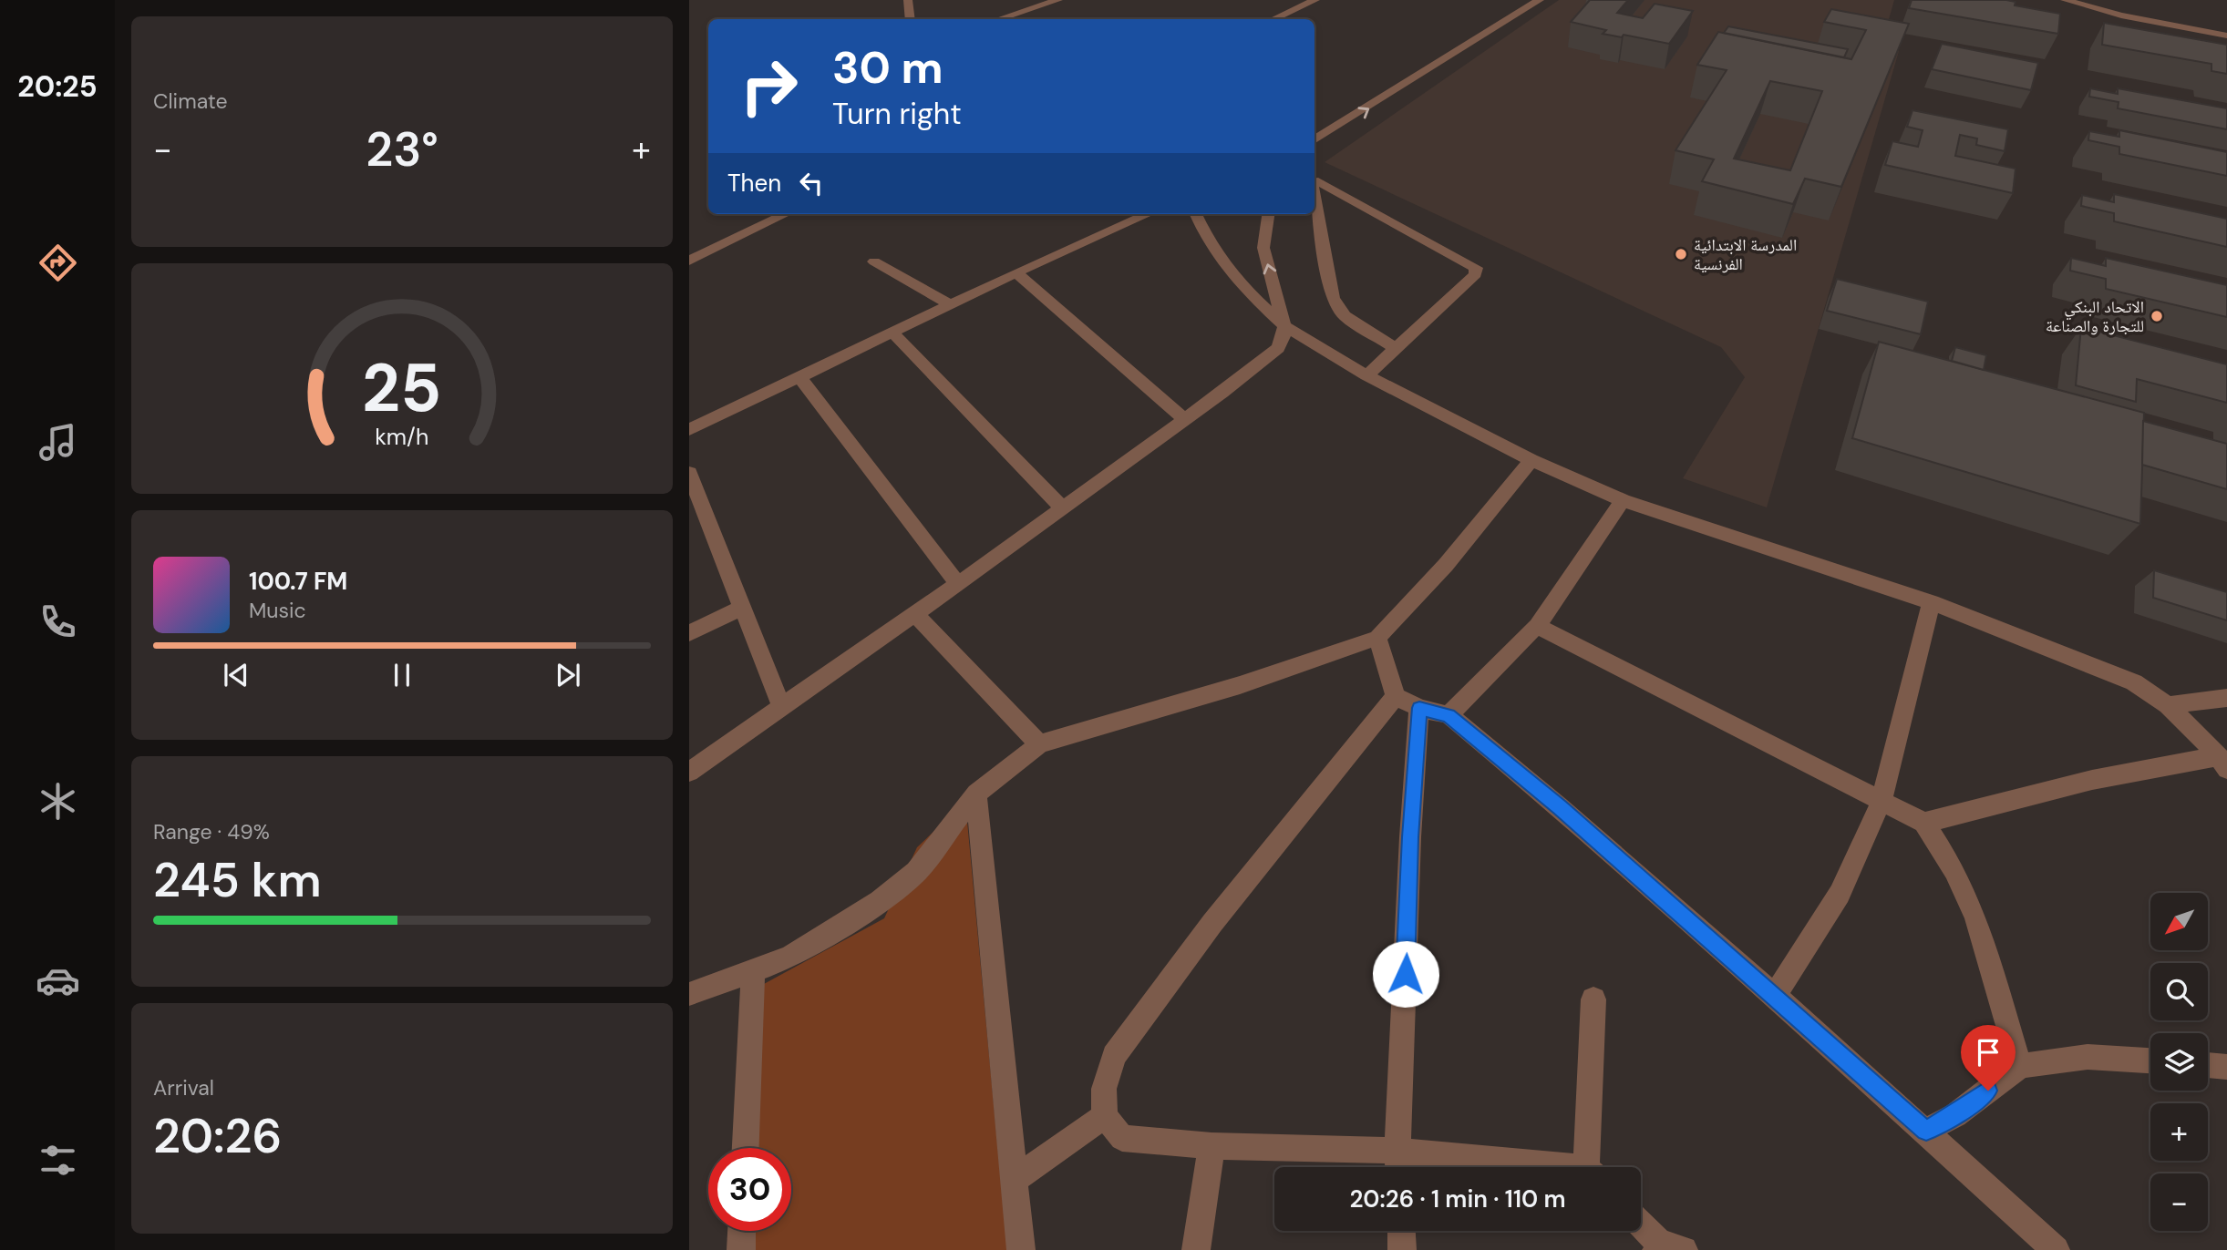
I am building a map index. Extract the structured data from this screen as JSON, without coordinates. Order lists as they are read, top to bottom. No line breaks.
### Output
{"places":["المدرسة الابتدائية الفرنسية","الاتحاد البنكي للتجارة والصناعة"],"north":"bottom left","page":{"tabs":"20:25","tile":["Climate",["Range · 49%","245 km"],["Arrival","20:26"]],"turn":["30 m","Turn right"],"heat":["−","23°","+"],"then":"Then","song":["100.7 FM","Music"],"map_buttons":["+","−"],"limit":"30","trip":"20:26 · 1 min · 110 m","gauge":["25","km/h"]}}
